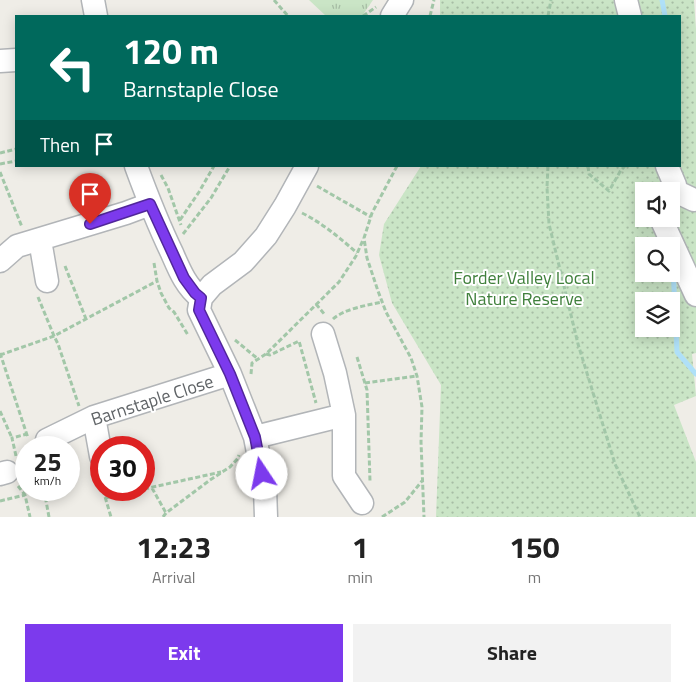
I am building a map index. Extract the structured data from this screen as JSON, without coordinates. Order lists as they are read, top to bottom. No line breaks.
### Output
{"streets":{"street":["Barnstaple Close"]},"parks":["Forder Valley Local Nature Reserve"],"page":{"turn":["120 m","Barnstaple Close"],"then":"Then","speed":"25 km/h","limit":"30","eta":["12:23","Arrival","1","min","150","m"],"buttons":["Exit","Share"]}}
